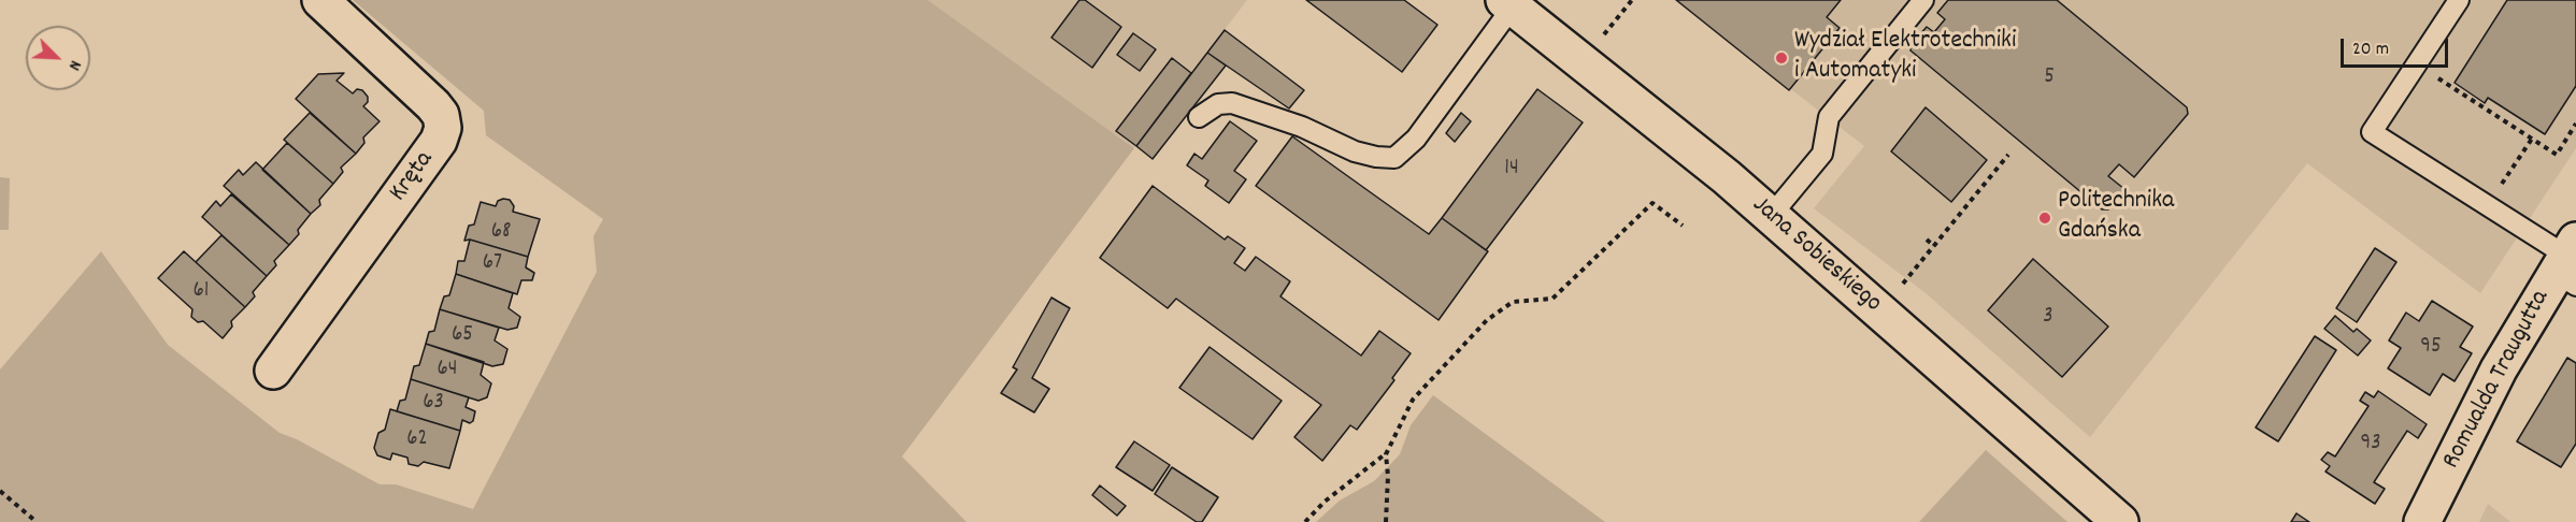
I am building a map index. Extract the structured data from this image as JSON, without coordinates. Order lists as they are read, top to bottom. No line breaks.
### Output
{"streets":{"main road":["Kręta","Jana Sobieskiego","Romualda Traugutta"]},"places":["Wydział Elektrotechniki i Automatyki","Politechnika Gdańska"],"house_numbers":["5","14","68","67","61","3","65","95","64","63","62","93"],"scale_bar":"20 m","north":"bottom right"}
